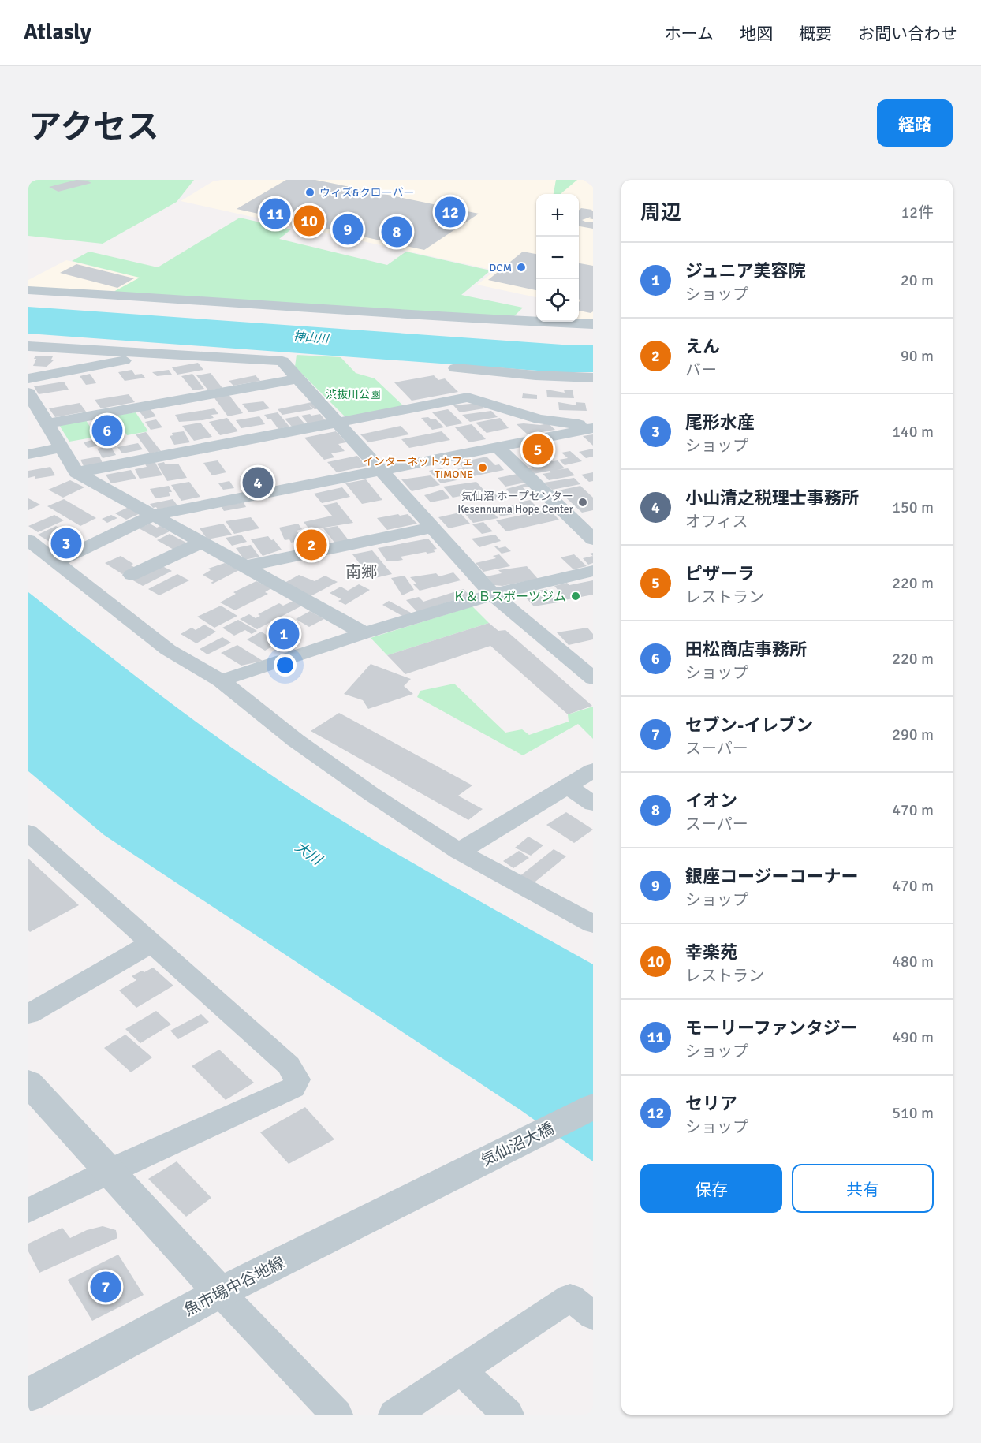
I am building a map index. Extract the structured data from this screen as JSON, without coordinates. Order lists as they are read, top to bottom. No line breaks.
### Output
{"streets":{"street":["気仙沼大橋","魚市場中谷地線"]},"crossings":[["気仙沼大橋","魚市場中谷地線"]],"districts":["南郷"],"water":["神山川","大川"],"parks":["渋抜川公園"],"places":["ウィズ&クローバー","DCM","インターネットカフェ TIMONE","気仙沼 ホープセンター Kesennuma Hope Center","Ｋ＆Ｂスポーツジム"],"page":{"header":"Atlasly","nav":["ホーム","地図","概要","お問い合わせ"],"title":"アクセス","buttons":["経路",["保存","共有"]],"heading":["周辺","12件"],"map_buttons":["+","−"],"pins":["12","11","10","9","8","6","5","4","3","2","1","7"],"list":[{"mark":"1","name":"ジュニア美容院","note":"ショップ","value":"20 m"},{"mark":"2","name":"えん","note":"バー","value":"90 m"},{"mark":"3","name":"尾形水産","note":"ショップ","value":"140 m"},{"mark":"4","name":"小山清之税理士事務所","note":"オフィス","value":"150 m"},{"mark":"5","name":"ピザーラ","note":"レストラン","value":"220 m"},{"mark":"6","name":"田松商店事務所","note":"ショップ","value":"220 m"},{"mark":"7","name":"セブン-イレブン","note":"スーパー","value":"290 m"},{"mark":"8","name":"イオン","note":"スーパー","value":"470 m"},{"mark":"9","name":"銀座コージーコーナー","note":"ショップ","value":"470 m"},{"mark":"10","name":"幸楽苑","note":"レストラン","value":"480 m"},{"mark":"11","name":"モーリーファンタジー","note":"ショップ","value":"490 m"},{"mark":"12","name":"セリア","note":"ショップ","value":"510 m"}]}}
